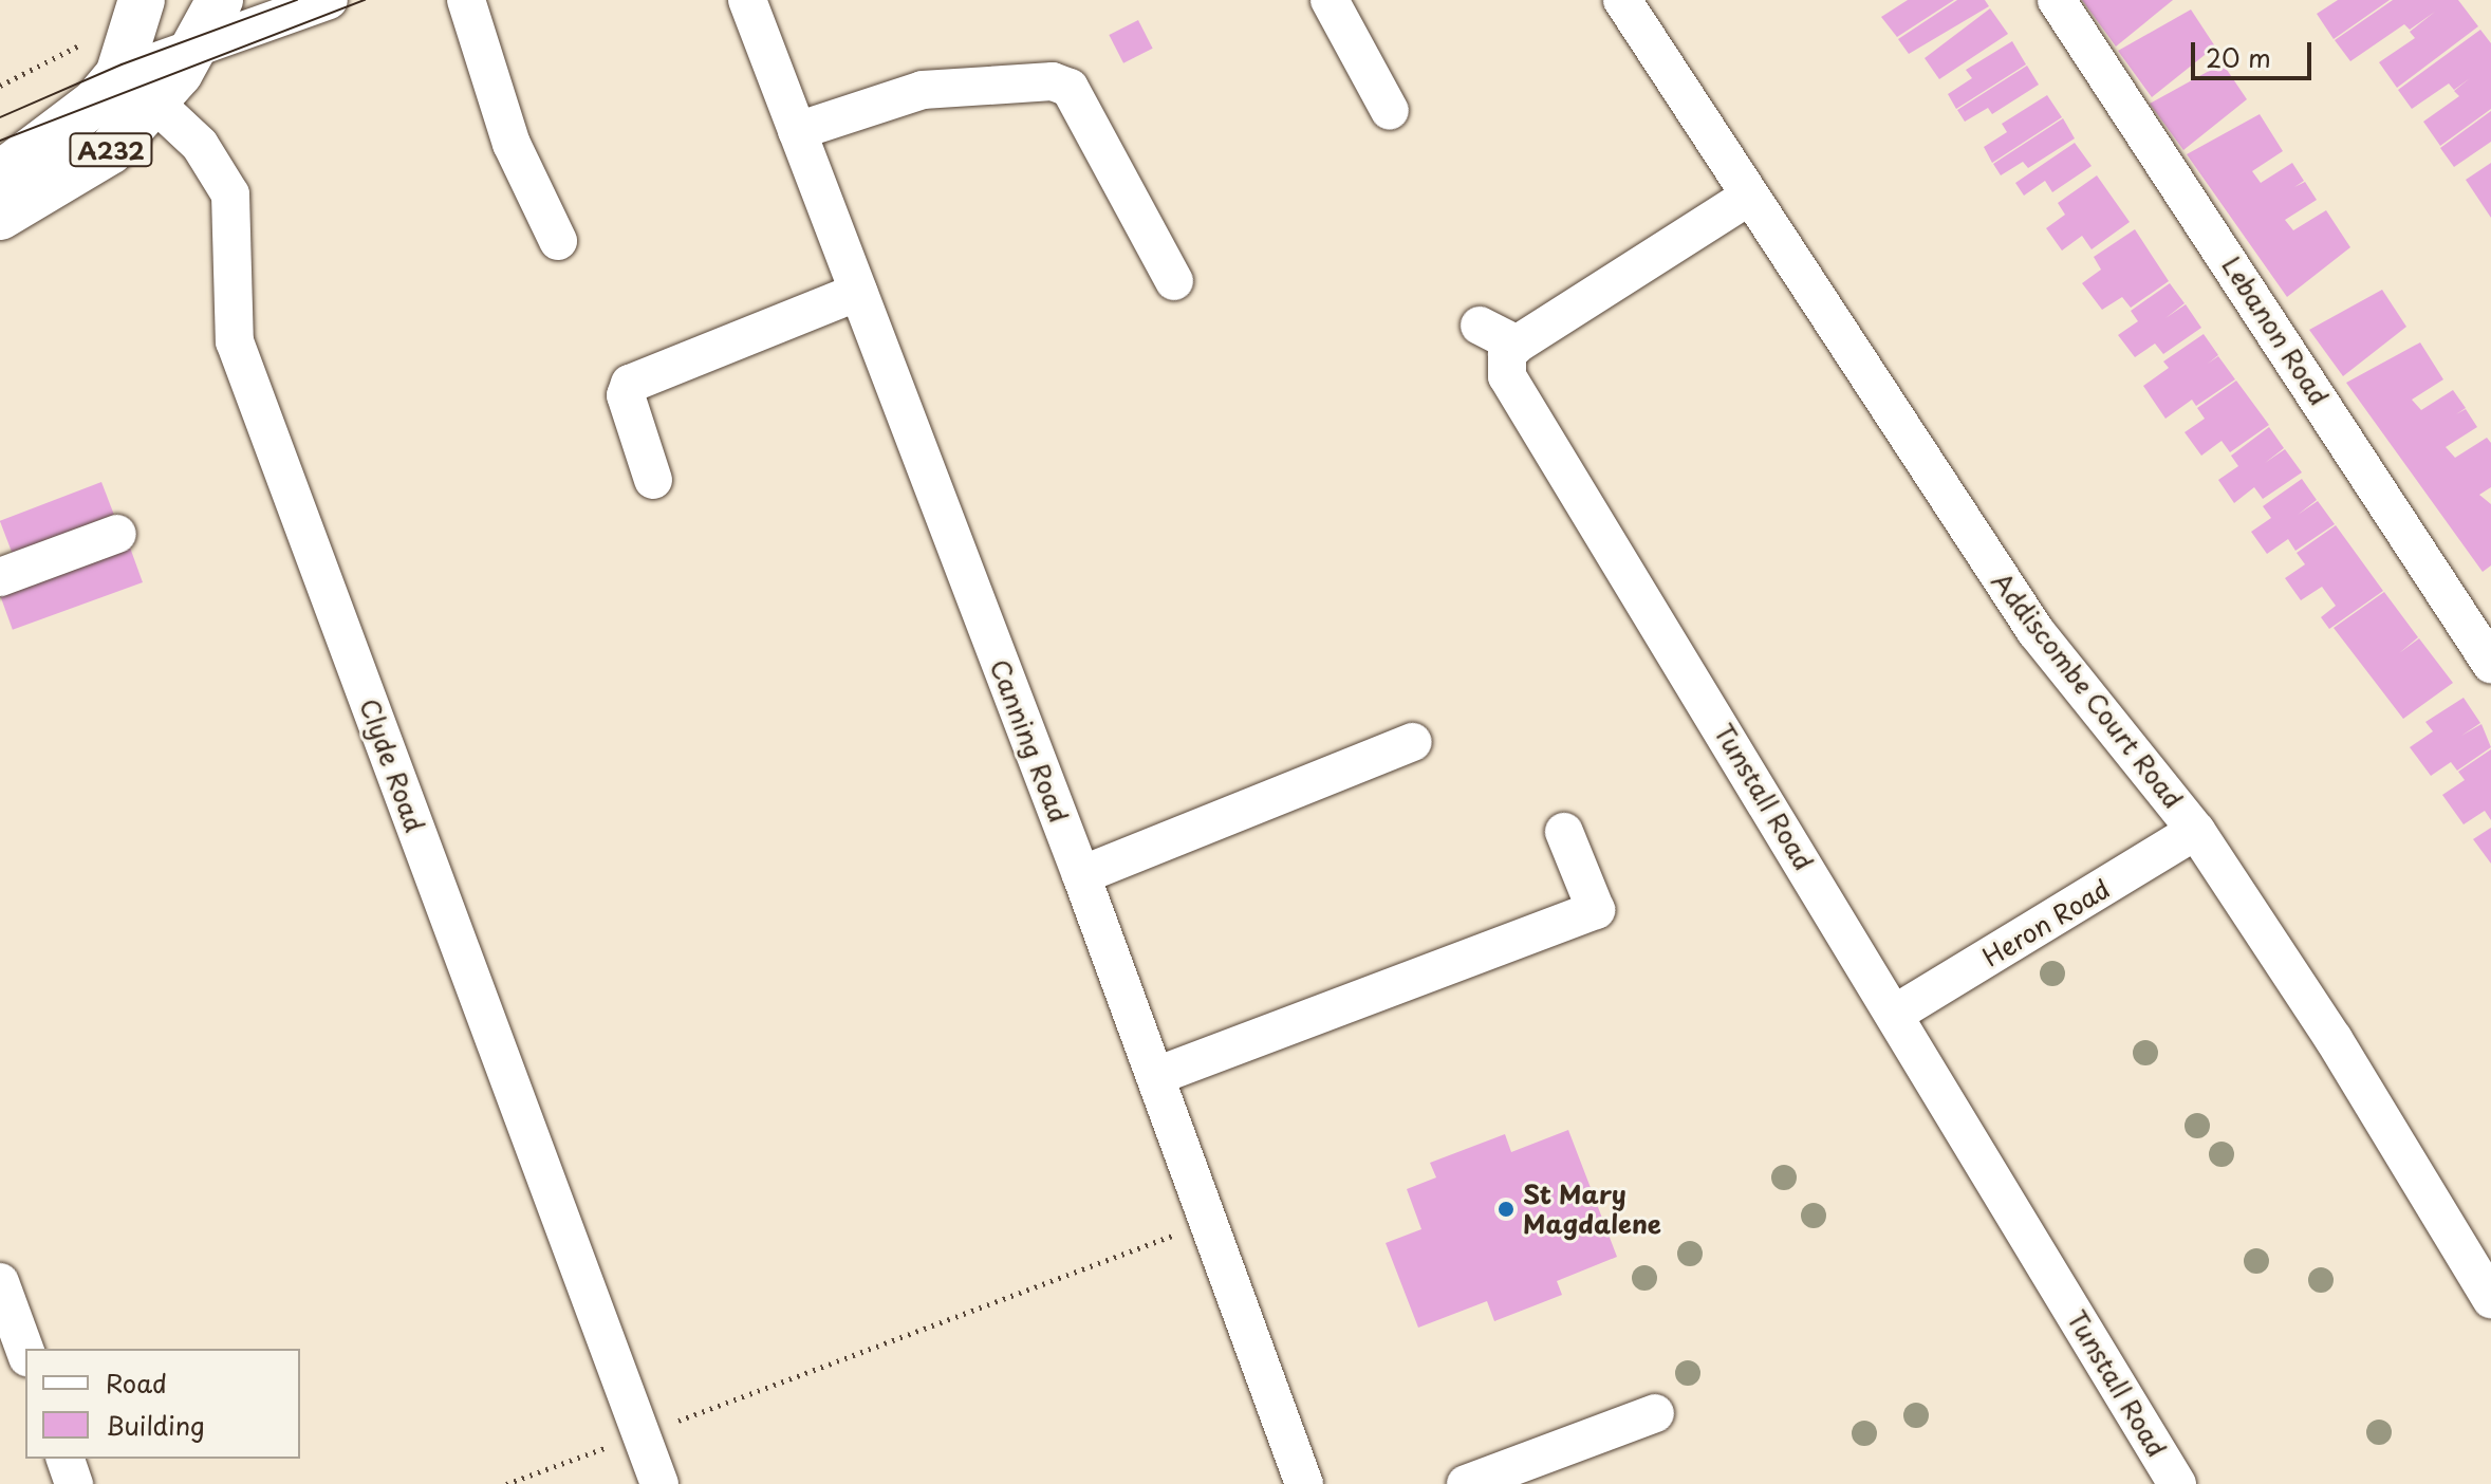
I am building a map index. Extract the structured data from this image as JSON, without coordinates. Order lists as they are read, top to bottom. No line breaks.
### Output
{"streets":{"highway":["A232"],"street":["Lebanon Road","Addiscombe Court Road","Canning Road","Clyde Road","Tunstall Road","Heron Road"]},"crossings":[["A232","Clyde Road"],["Addiscombe Court Road","Heron Road"],["Tunstall Road","Heron Road"]],"places":["St Mary Magdalene"],"legend":["Road","Building"],"scale_bar":"20 m"}
